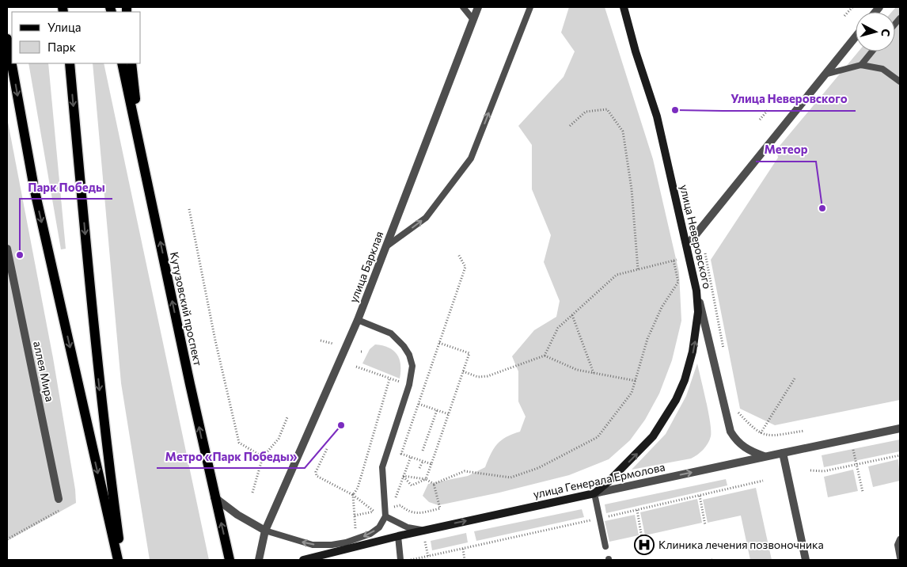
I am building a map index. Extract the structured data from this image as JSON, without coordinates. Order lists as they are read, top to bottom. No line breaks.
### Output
{"streets":{"main road":["улица Неверовского","Кутузовский проспект","улица Генерала Ермолова"],"street":["улица Барклая","аллея Мира"]},"crossings":[["улица Неверовского","улица Генерала Ермолова"]],"one_way":["улица Генерала Ермолова"],"places":{"other":["Улица Неверовского","Метеор","Парк Победы","Метро «Парк Победы»"],"hospital":["Клиника лечения позвоночника"]},"legend":["Улица","Парк"],"north":"right"}
